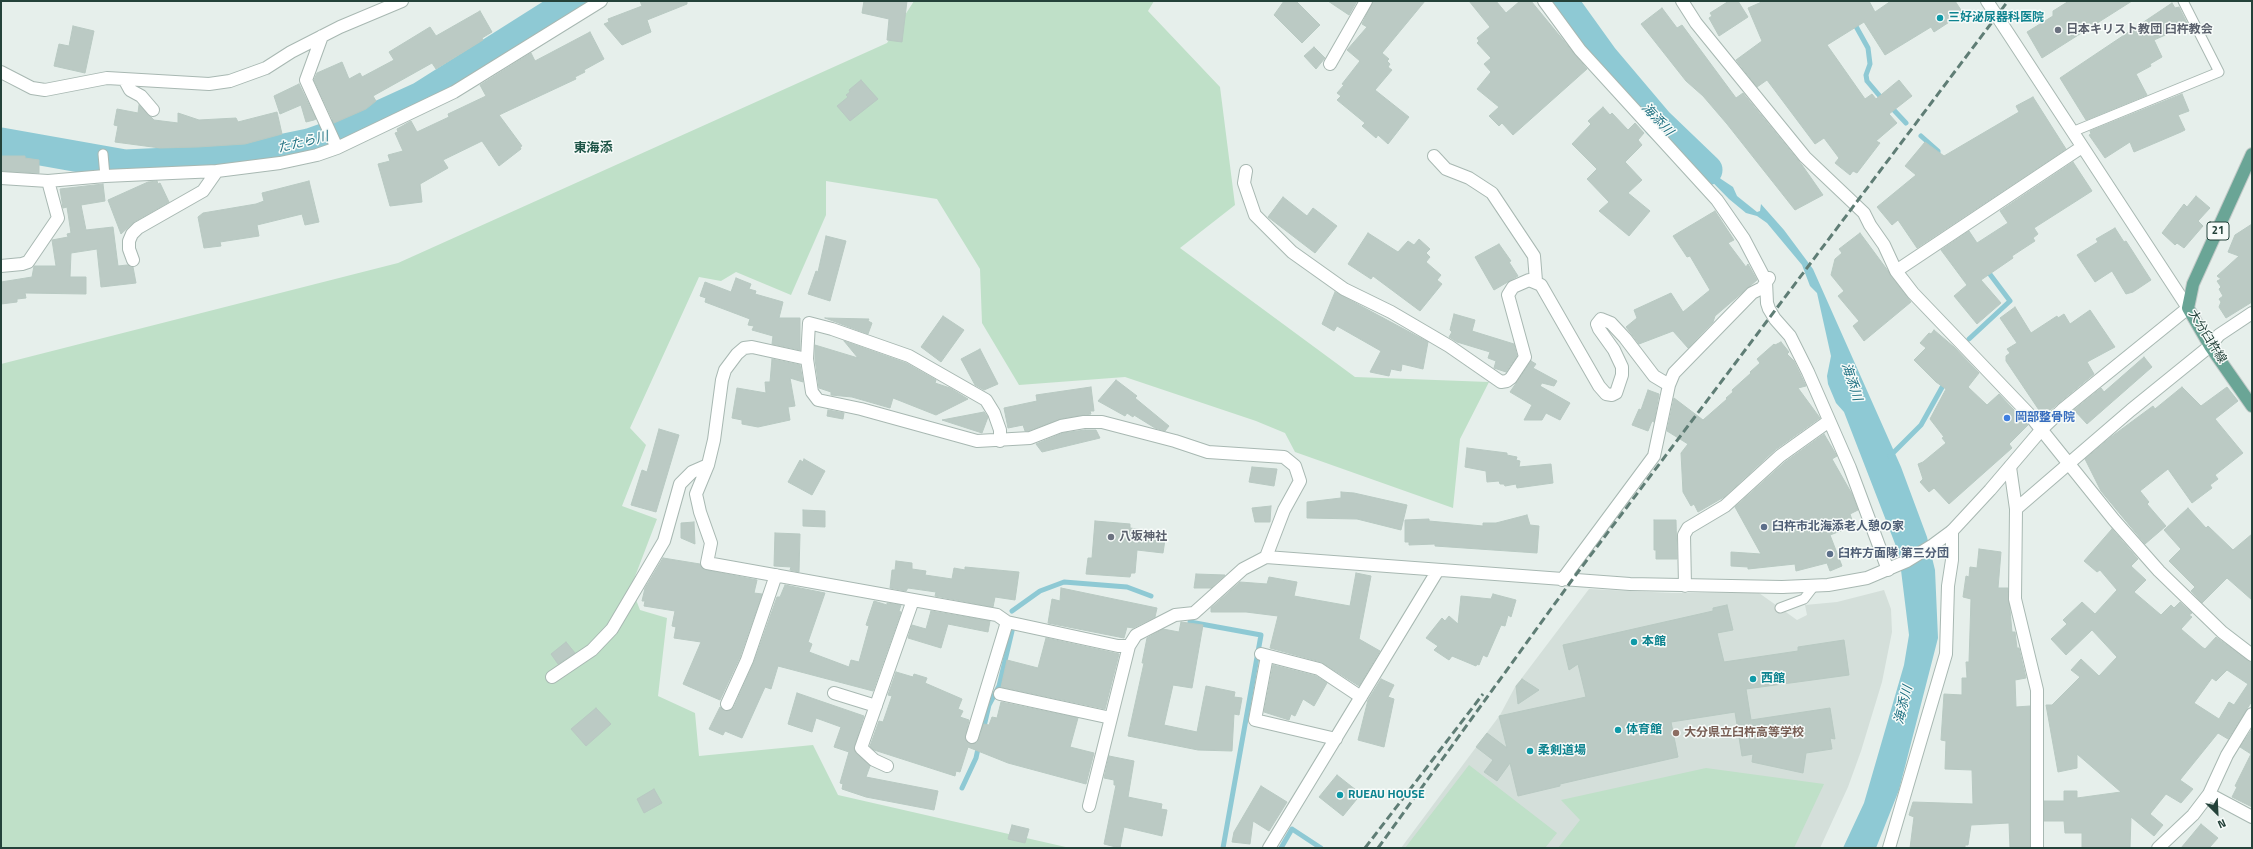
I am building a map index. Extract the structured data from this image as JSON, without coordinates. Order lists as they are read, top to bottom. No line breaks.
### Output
{"streets":{"main road":["21","大分臼杵線"]},"districts":["東海添"],"water":["海添川","たたら川"],"places":["三好泌尿器科医院","日本キリスト教団 臼杵教会","岡部整骨院","臼杵市北海添老人憩の家","八坂神社","臼杵方面隊 第三分団","本館","西館","体育館","大分県立臼杵高等学校","柔剣道場","RUEAU HOUSE"],"north":"bottom right"}
